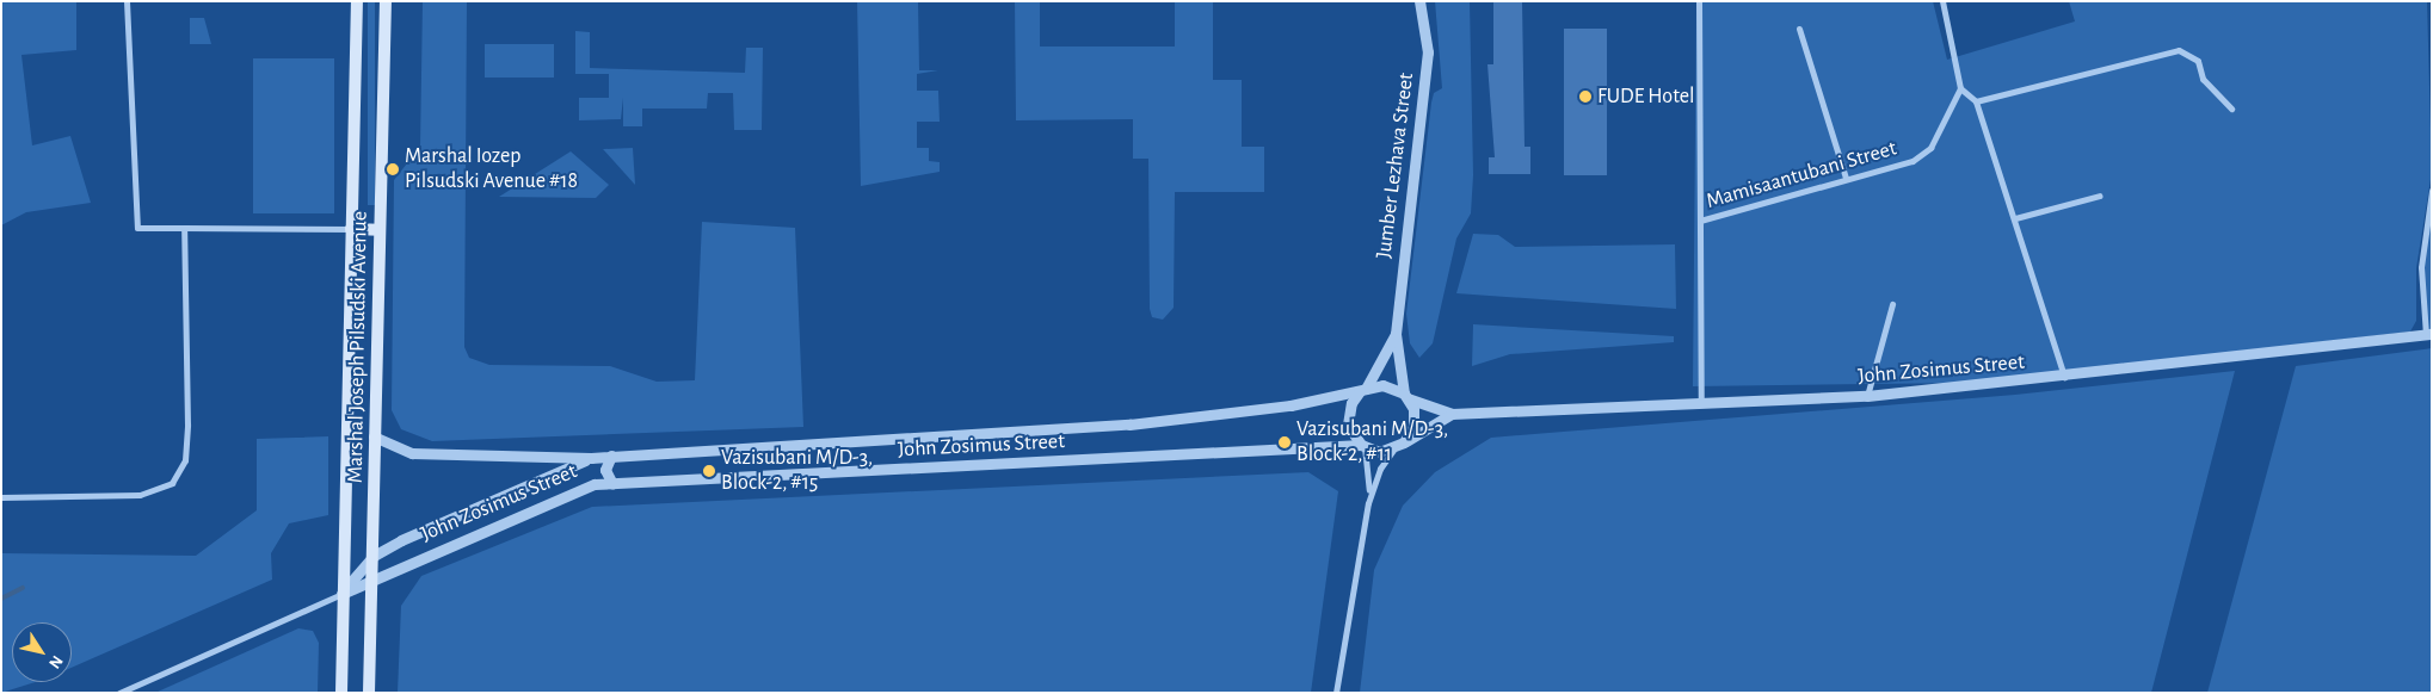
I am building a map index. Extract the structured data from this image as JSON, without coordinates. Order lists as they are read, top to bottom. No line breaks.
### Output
{"streets":{"main road":["Marshal Joseph Pilsudski Avenue"],"street":["Jumber Lezhava Street","Mamisaantubani Street","John Zosimus Street"]},"crossings":[["Jumber Lezhava Street","John Zosimus Street"],["Mamisaantubani Street","John Zosimus Street"],["Marshal Joseph Pilsudski Avenue","John Zosimus Street"]],"places":["FUDE Hotel","Marshal Iozep Pilsudski Avenue #18","Vazisubani M/D-3, Block-2, #11","Vazisubani M/D-3, Block-2, #15"],"north":"bottom right"}
